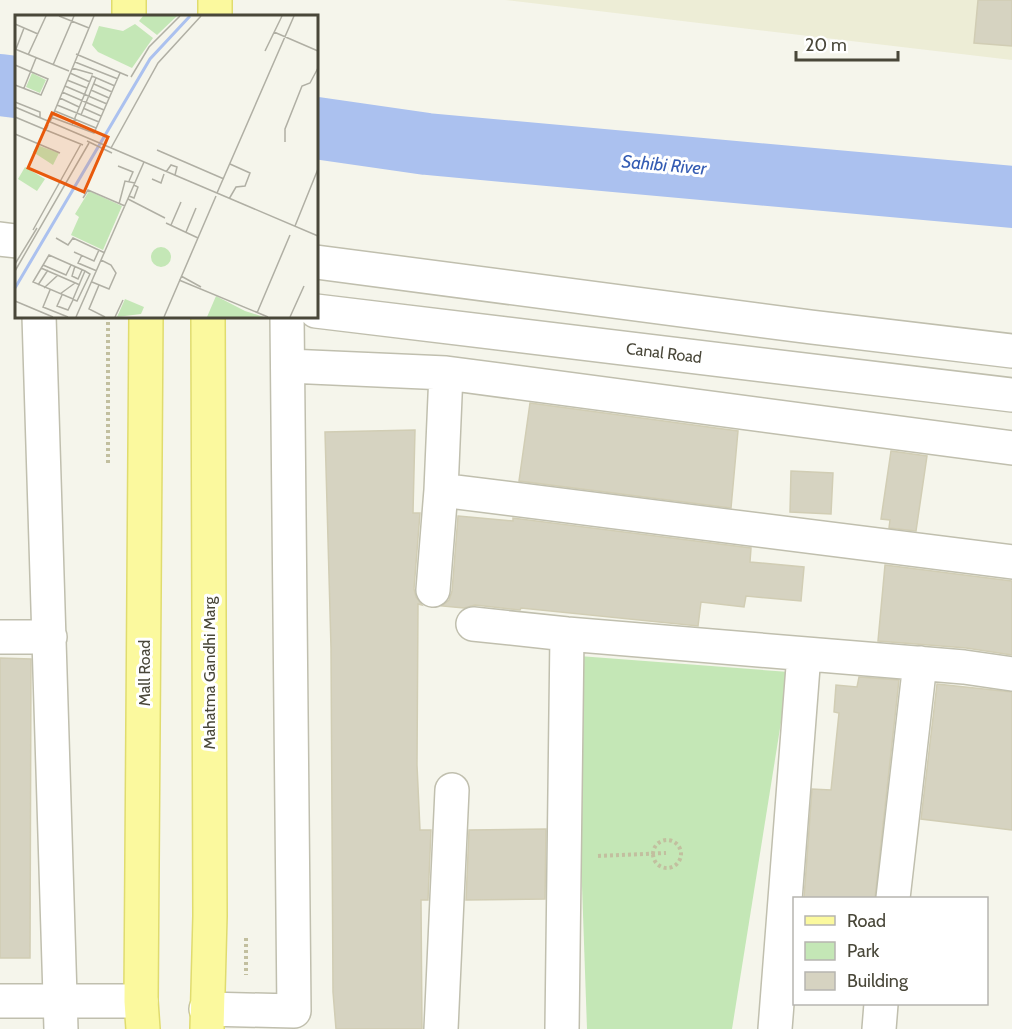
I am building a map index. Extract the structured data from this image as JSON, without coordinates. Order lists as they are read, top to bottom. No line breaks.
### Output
{"streets":{"main road":["Mall Road","Mahatma Gandhi Marg"],"street":["Canal Road"]},"water":["Sahibi River"],"legend":["Road","Park","Building"],"scale_bar":"20 m"}
